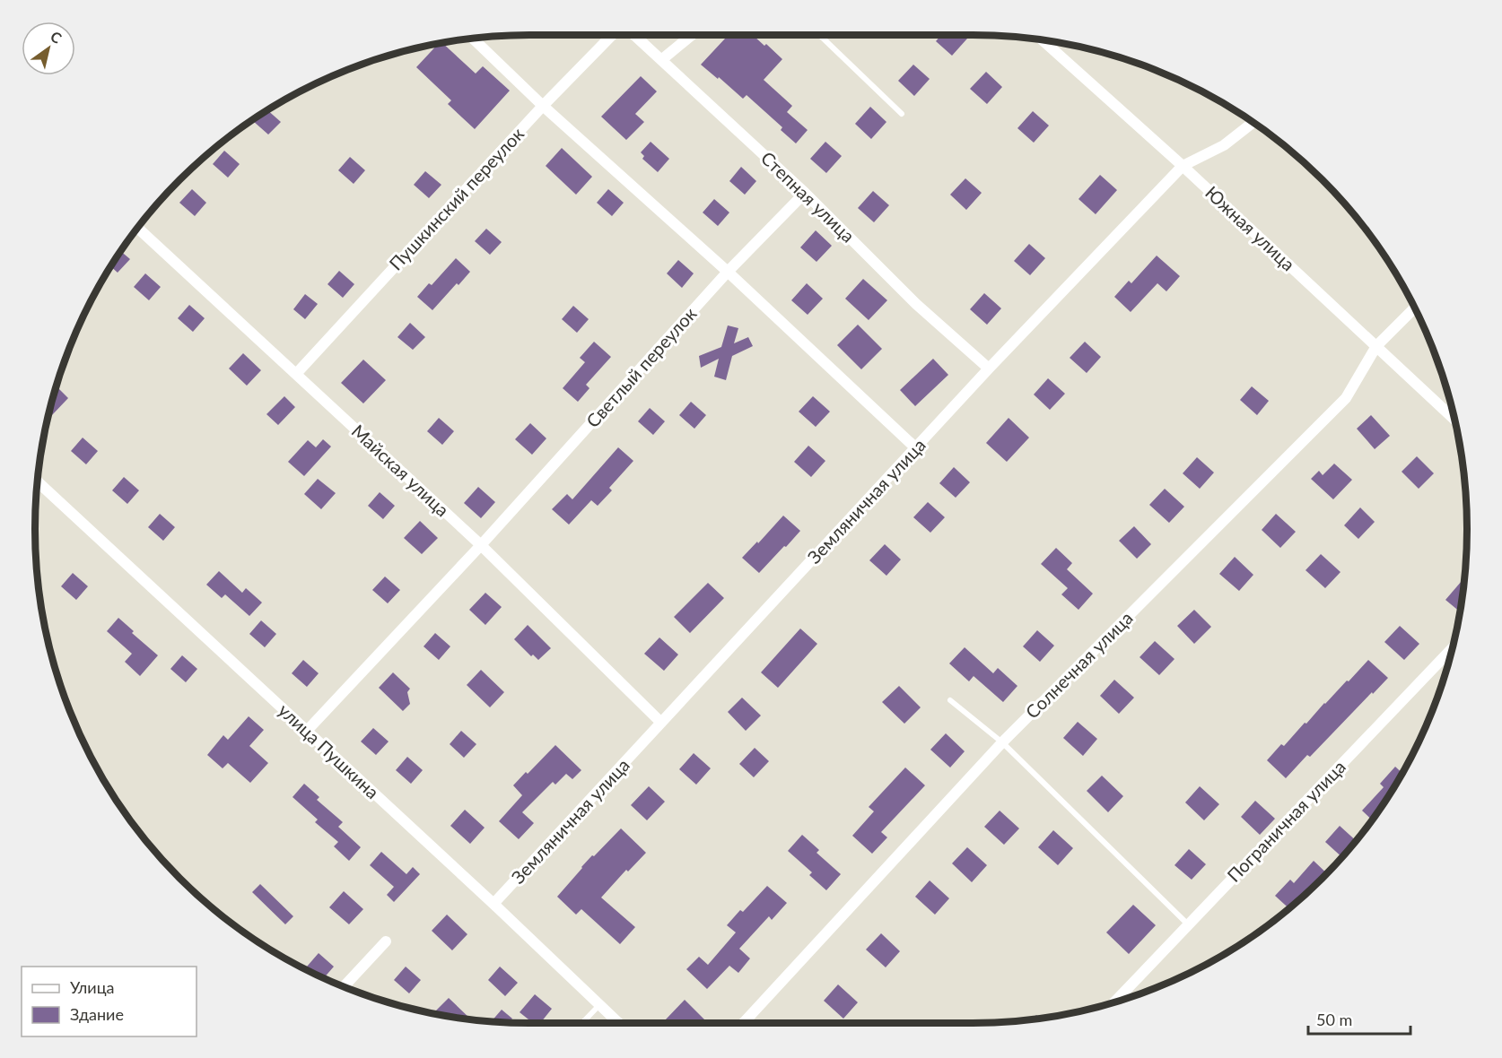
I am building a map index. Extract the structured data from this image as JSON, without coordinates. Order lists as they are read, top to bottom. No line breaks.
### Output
{"streets":{"street":["Степная улица","Пушкинский переулок","Южная улица","Светлый переулок","Майская улица","Земляничная улица","Солнечная улица","улица Пушкина","Пограничная улица"]},"crossings":[["Степная улица","Светлый переулок"],["Степная улица","Земляничная улица"],["Пушкинский переулок","Майская улица"],["Южная улица","Земляничная улица"],["Южная улица","Солнечная улица"],["Светлый переулок","Майская улица"],["Светлый переулок","улица Пушкина"],["Майская улица","Земляничная улица"],["Земляничная улица","улица Пушкина"]],"legend":["Улица","Здание"],"scale_bar":"50 m","north":"top right"}
